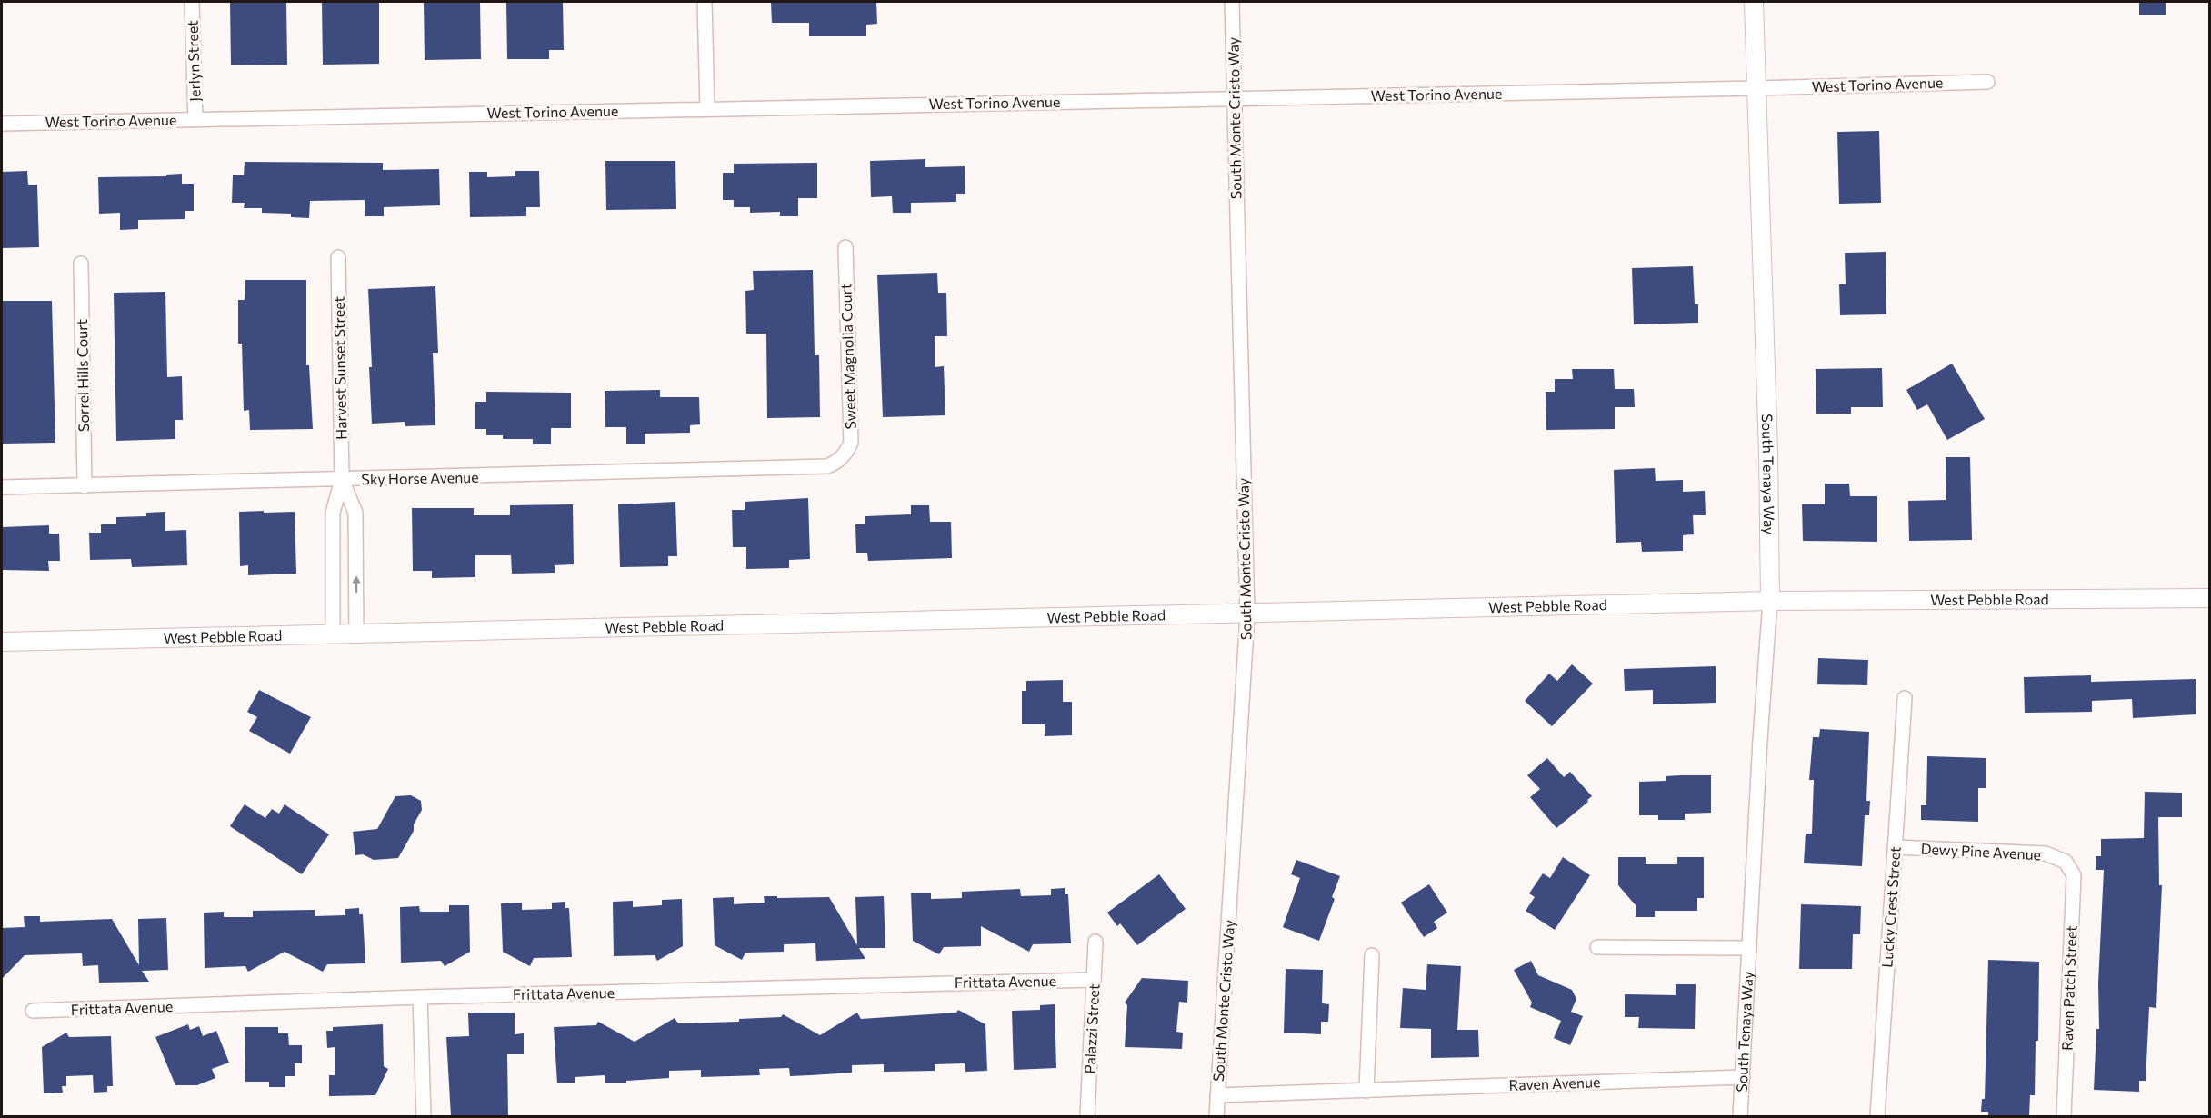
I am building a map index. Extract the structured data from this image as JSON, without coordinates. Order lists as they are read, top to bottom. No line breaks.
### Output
{"streets":{"street":["Jerlyn Street","West Torino Avenue","South Monte Cristo Way","Sweet Magnolia Court","Harvest Sunset Street","Sorrel Hills Court","South Tenaya Way","Sky Horse Avenue","West Pebble Road","Dewy Pine Avenue","Lucky Crest Street","Frittata Avenue","Raven Patch Street","Palazzi Street","Raven Avenue"]},"crossings":[["Jerlyn Street","West Torino Avenue"],["West Torino Avenue","South Monte Cristo Way"],["West Torino Avenue","South Tenaya Way"],["South Monte Cristo Way","West Pebble Road"],["South Monte Cristo Way","Raven Avenue"],["Sweet Magnolia Court","Sky Horse Avenue"],["Harvest Sunset Street","Sky Horse Avenue"],["Harvest Sunset Street","West Pebble Road"],["Sorrel Hills Court","Sky Horse Avenue"],["South Tenaya Way","West Pebble Road"],["South Tenaya Way","Raven Avenue"],["Dewy Pine Avenue","Lucky Crest Street"],["Dewy Pine Avenue","Raven Patch Street"],["Frittata Avenue","Palazzi Street"]]}
